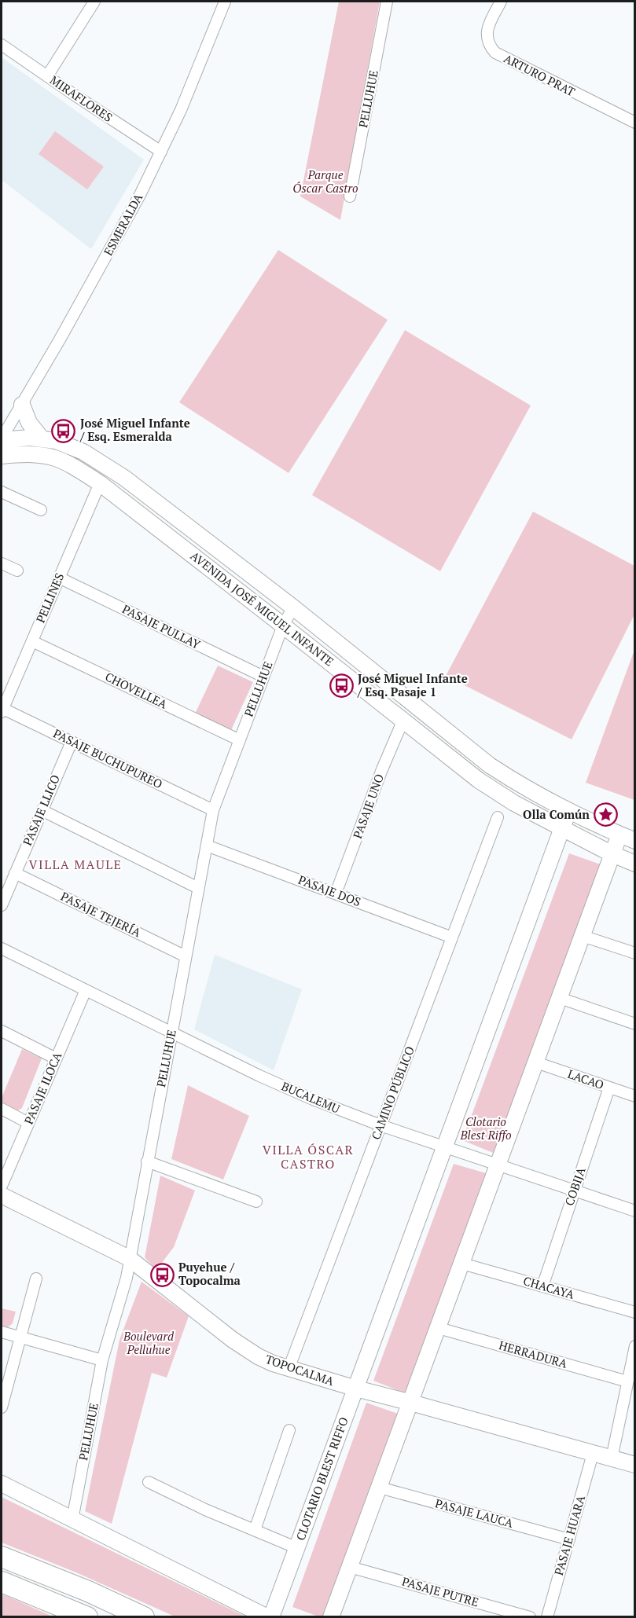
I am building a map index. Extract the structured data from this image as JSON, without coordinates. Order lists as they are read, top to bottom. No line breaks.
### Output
{"streets":{"street":["ARTURO PRAT","MIRAFLORES","PELLUHUE","ESMERALDA","PELLINES","AVENIDA JOSÉ MIGUEL INFANTE","PASAJE PULLAY","CHOVELLEA","PASAJE BUCHUPUREO","PASAJE UNO","PASAJE LLICO","PASAJE DOS","PASAJE TEJERÍA","LACAO","PASAJE ILOCA","CAMINO PÚBLICO","BUCALEMU","COBIJA","CHACAYA","HERRADURA","TOPOCALMA","CLOTARIO BLEST RIFFO","PASAJE LAUCA","PASAJE HUARA","PASAJE PUTRE"]},"crossings":[["MIRAFLORES","ESMERALDA"],["PELLUHUE","AVENIDA JOSÉ MIGUEL INFANTE"],["PELLUHUE","PASAJE PULLAY"],["PELLUHUE","CHOVELLEA"],["PELLUHUE","PASAJE BUCHUPUREO"],["PELLUHUE","PASAJE DOS"],["PELLUHUE","PASAJE TEJERÍA"],["PELLUHUE","BUCALEMU"],["PELLUHUE","TOPOCALMA"],["ESMERALDA","AVENIDA JOSÉ MIGUEL INFANTE"],["PELLINES","AVENIDA JOSÉ MIGUEL INFANTE"],["PELLINES","PASAJE PULLAY"],["PELLINES","CHOVELLEA"],["PELLINES","PASAJE BUCHUPUREO"],["AVENIDA JOSÉ MIGUEL INFANTE","PASAJE UNO"],["AVENIDA JOSÉ MIGUEL INFANTE","CLOTARIO BLEST RIFFO"],["PASAJE BUCHUPUREO","PASAJE LLICO"],["PASAJE UNO","PASAJE DOS"],["PASAJE LLICO","PASAJE TEJERÍA"],["PASAJE DOS","CAMINO PÚBLICO"],["LACAO","COBIJA"],["PASAJE ILOCA","BUCALEMU"],["CAMINO PÚBLICO","BUCALEMU"],["CAMINO PÚBLICO","TOPOCALMA"],["BUCALEMU","COBIJA"],["BUCALEMU","CLOTARIO BLEST RIFFO"],["COBIJA","CHACAYA"],["TOPOCALMA","CLOTARIO BLEST RIFFO"],["TOPOCALMA","PASAJE HUARA"],["PASAJE LAUCA","PASAJE HUARA"]],"districts":["VILLA MAULE","VILLA ÓSCAR CASTRO"],"parks":["Parque Óscar Castro","Clotario Blest Riffo","Boulevard Pelluhue"],"places":{"bus stop":["José Miguel Infante / Esq. Esmeralda","José Miguel Infante / Esq. Pasaje 1","Puyehue / Topocalma"],"place":["Olla Común"]}}
